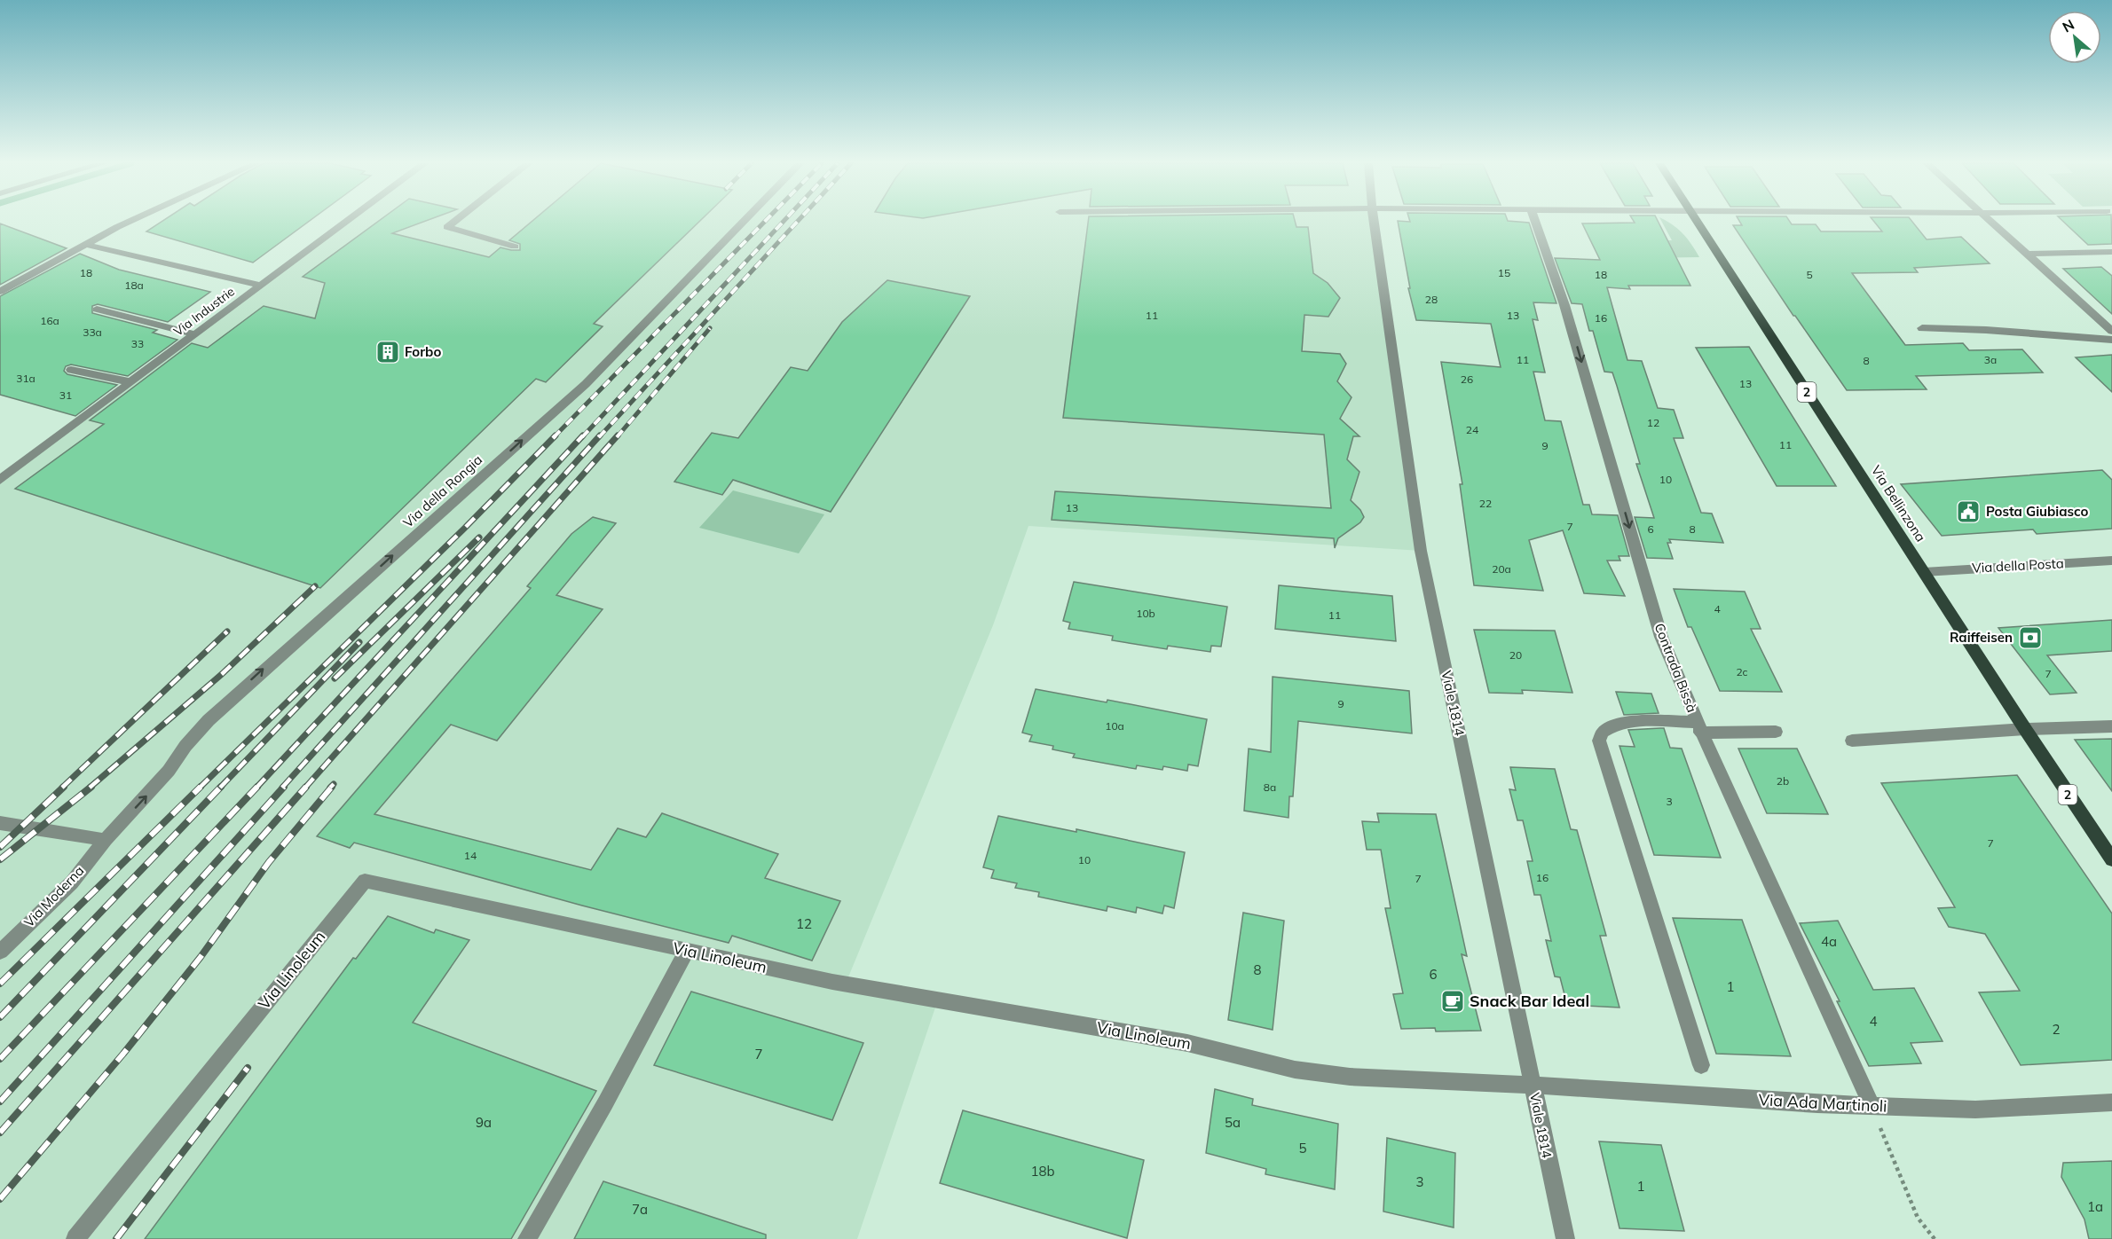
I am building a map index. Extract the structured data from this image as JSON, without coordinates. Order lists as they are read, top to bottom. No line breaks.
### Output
{"streets":{"main road":["2","Via Bellinzona"],"street":["Via Industrie","Via della Rongia","Via della Posta","Contrada Bissà","Viale 1814","Via Moderna","Via Linoleum","Via Ada Martinoli"]},"crossings":[["Via della Rongia","Via Moderna"],["Via Bellinzona","Via della Posta"],["Contrada Bissà","Via Ada Martinoli"],["Viale 1814","Via Linoleum"],["Viale 1814","Via Ada Martinoli"],["Via Linoleum","Via Ada Martinoli"]],"one_way":["Via della Rongia","Contrada Bissà"],"places":{"building":["Forbo"],"public building":["Posta Giubiasco"],"bank":["Raiffeisen"],"cafe":["Snack Bar Ideal"]},"house_numbers":["18","15","18","5","18a","28","11","13","16","16a","33a","33","11","3a","8","31a","26","13","31","12","24","11","9","10","22","13","7","6","8","20a","4","10b","11","20","2c","7","9","10a","2b","8a","3","7","14","10","16","7","12","4a","8","6","1","4","2","7","9a","5a","5","18b","3","1","1a","7a"],"north":"top left"}
